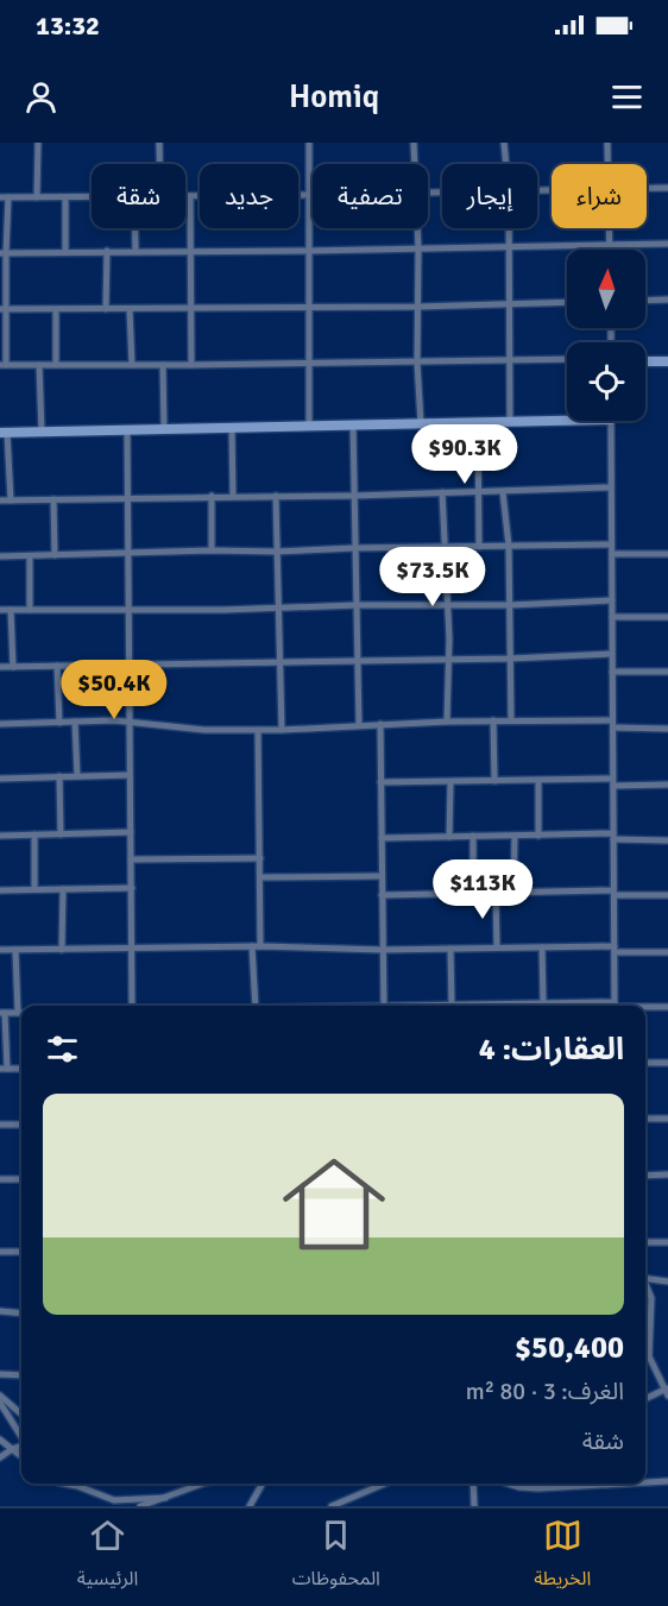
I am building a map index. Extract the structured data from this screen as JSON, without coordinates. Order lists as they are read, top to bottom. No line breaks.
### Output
{"north":"top","page":{"status":"13:32","header":"Homiq","chip":["شراء","إيجار","تصفية","جديد","شقة"],"price":["$90.3K","$73.5K","$50.4K","$113K"],"heading":"العقارات: 4","list":[{"name":"$50,400","note":"الغرف: 3 · 80 m² · شقة"}],"tabs":["الخريطة","المحفوظات","الرئيسية"]}}
